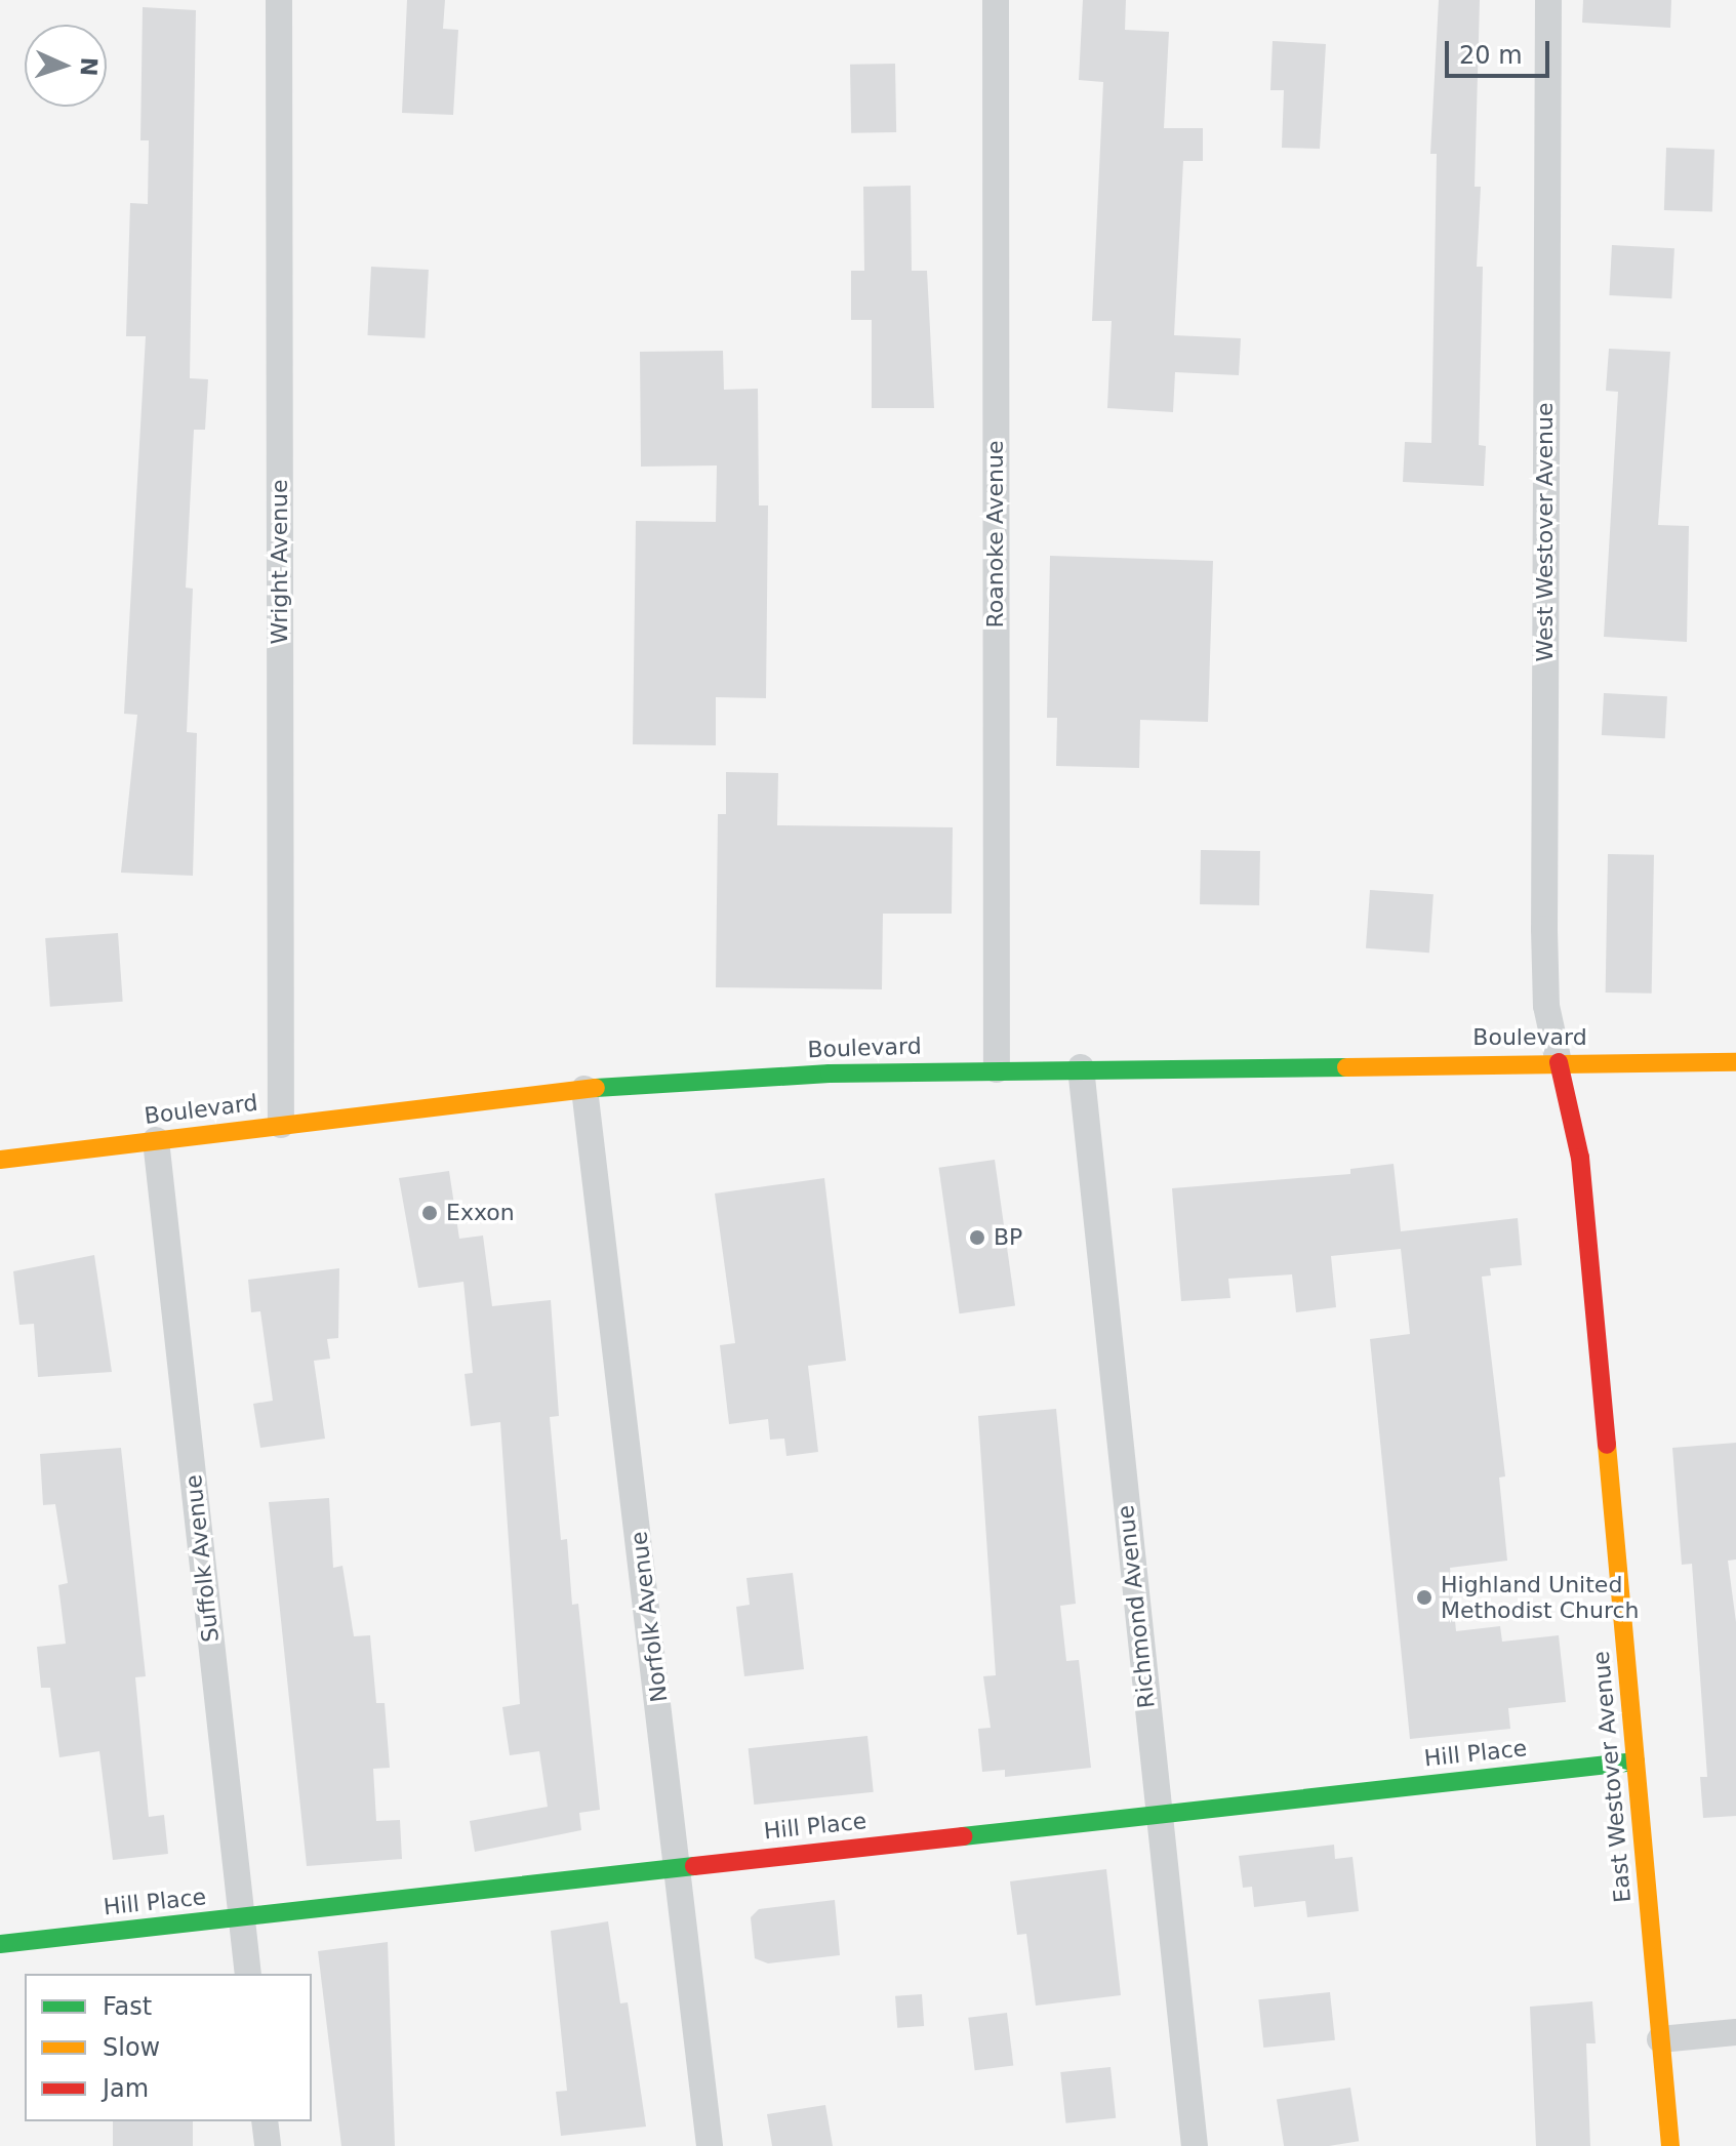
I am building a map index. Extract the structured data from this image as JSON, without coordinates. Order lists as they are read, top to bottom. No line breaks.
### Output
{"streets":{"main road":["Boulevard","Hill Place","East Westover Avenue"],"street":["West Westover Avenue","Roanoke Avenue","Wright Avenue","Suffolk Avenue","Richmond Avenue","Norfolk Avenue"]},"crossings":[["West Westover Avenue","Boulevard"],["West Westover Avenue","East Westover Avenue"],["Roanoke Avenue","Boulevard"],["Wright Avenue","Boulevard"],["Boulevard","Suffolk Avenue"],["Boulevard","Richmond Avenue"],["Boulevard","Norfolk Avenue"],["Boulevard","East Westover Avenue"],["Suffolk Avenue","Hill Place"],["Richmond Avenue","Hill Place"],["Norfolk Avenue","Hill Place"],["Hill Place","East Westover Avenue"]],"places":["Exxon","BP","Highland United Methodist Church"],"legend":["Fast","Slow","Jam"],"scale_bar":"20 m","north":"right"}
